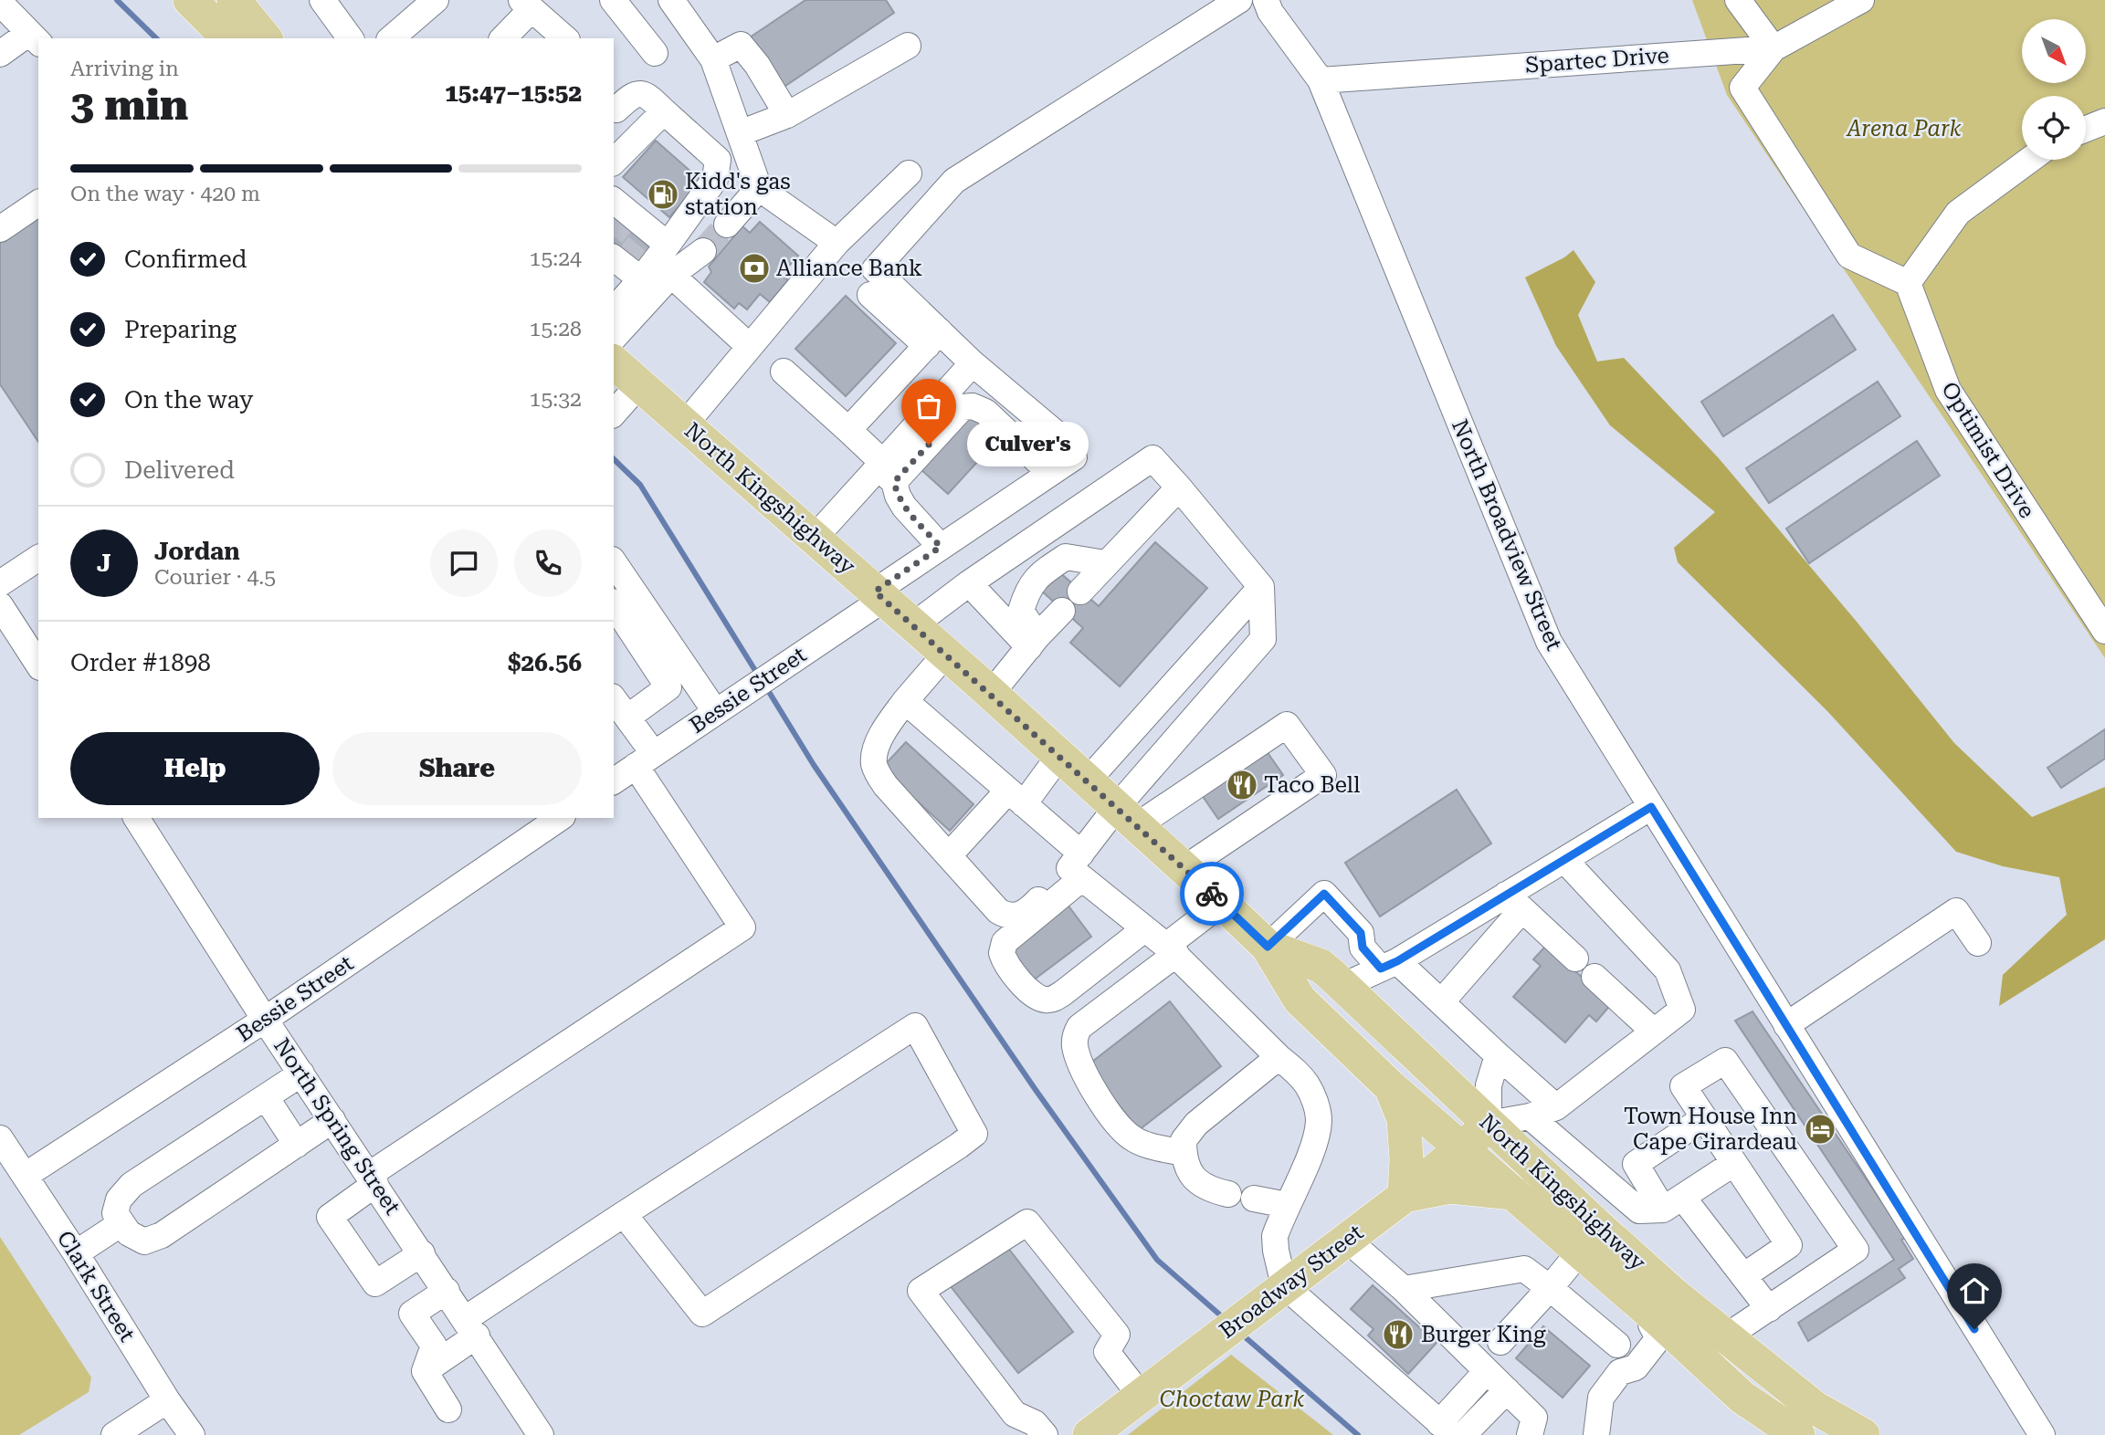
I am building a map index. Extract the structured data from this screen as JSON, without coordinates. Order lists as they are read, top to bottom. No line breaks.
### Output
{"streets":{"main road":["North Kingshighway","Broadway Street"],"street":["Spartec Drive","Optimist Drive","North Broadview Street","Bessie Street","North Spring Street","Clark Street"]},"crossings":[["Spartec Drive","North Broadview Street"],["North Kingshighway","Bessie Street"],["North Kingshighway","Broadway Street"],["Bessie Street","North Spring Street"],["Bessie Street","Clark Street"]],"parks":["Arena Park","Choctaw Park"],"places":{"fuel station":["Kidd's gas station"],"bank":["Alliance Bank"],"other":["Culver's"],"restaurant":["Taco Bell","Burger King"],"hotel":["Town House Inn Cape Girardeau"]},"north":"bottom right","page":{"heading":["3 min","Arriving in","15:47–15:52"],"panel":["Jordan","Courier · 4.5","Order #1898","$26.56"],"bar":"On the way · 420 m","list":[["Confirmed","15:24"],["Preparing","15:28"],["On the way","15:32"],"Delivered"],"bubble":"Culver's","round":"J","buttons":["Help","Share"]}}
